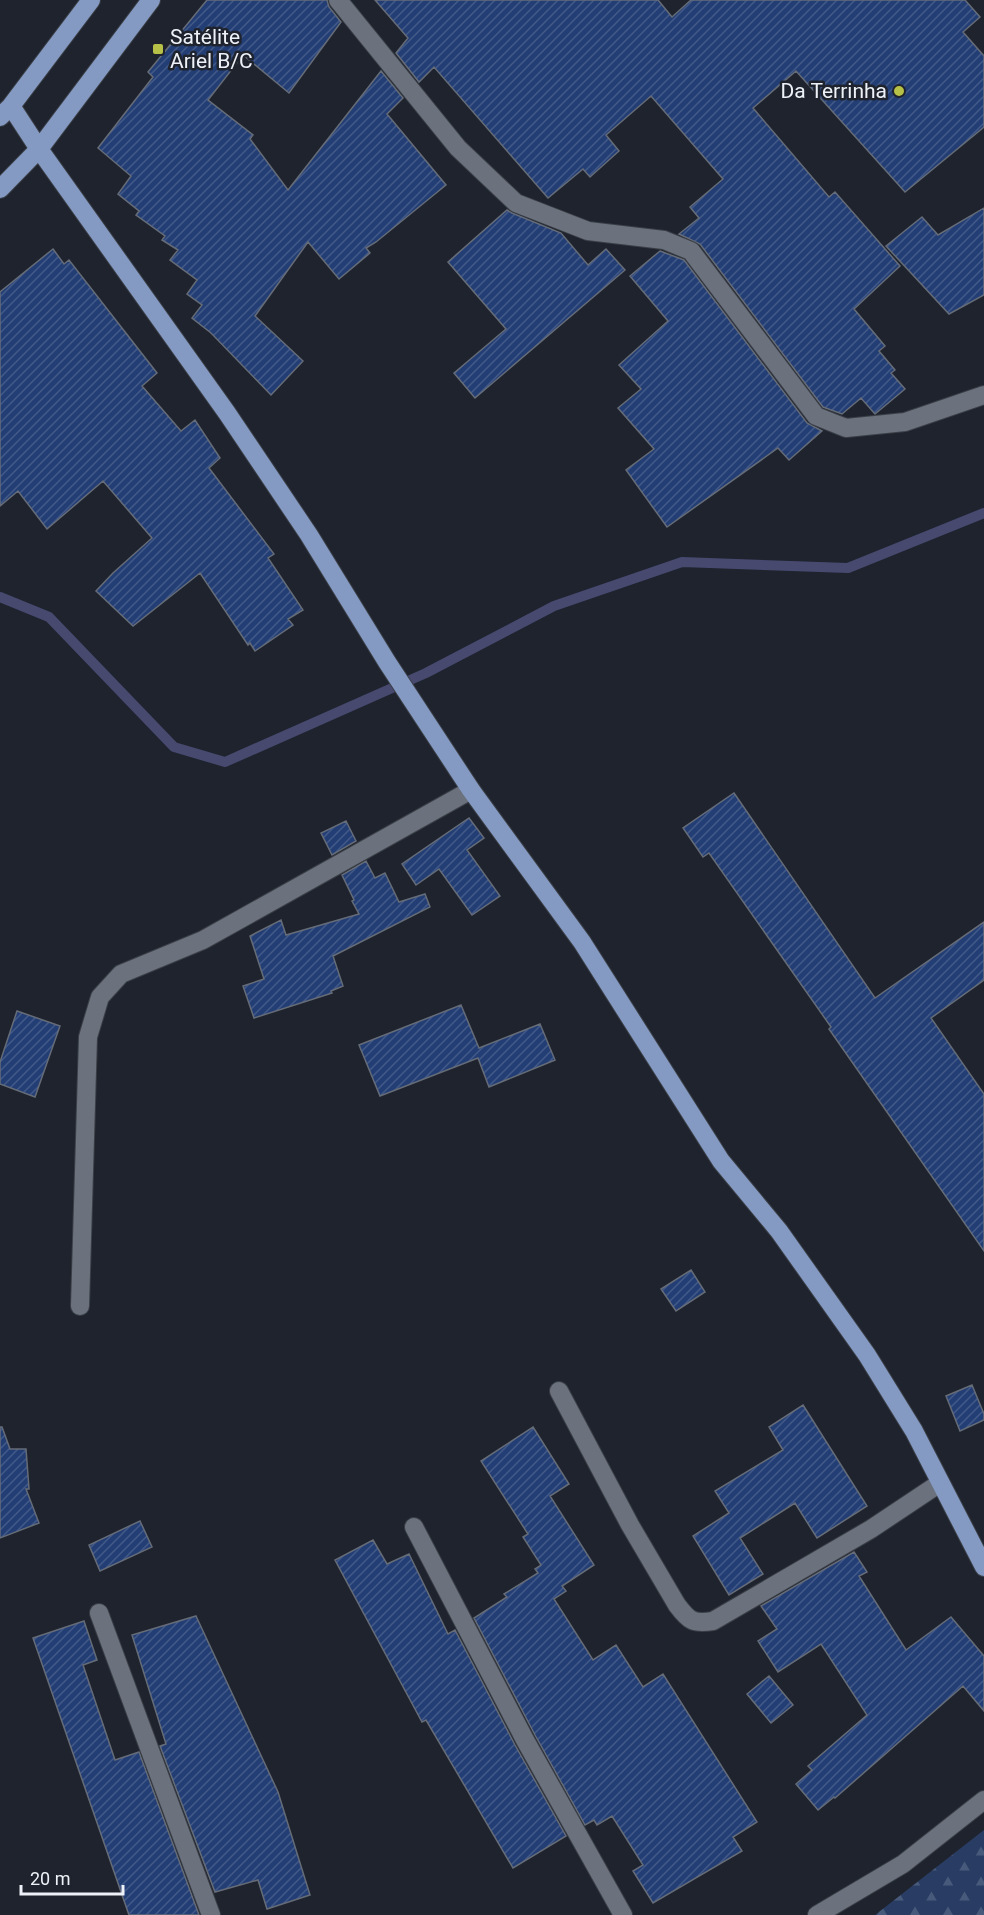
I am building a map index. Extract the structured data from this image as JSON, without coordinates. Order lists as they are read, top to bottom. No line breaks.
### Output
{"places":{"transit":["Satélite Ariel B/C"],"other":["Da Terrinha"]},"scale_bar":"20 m"}
